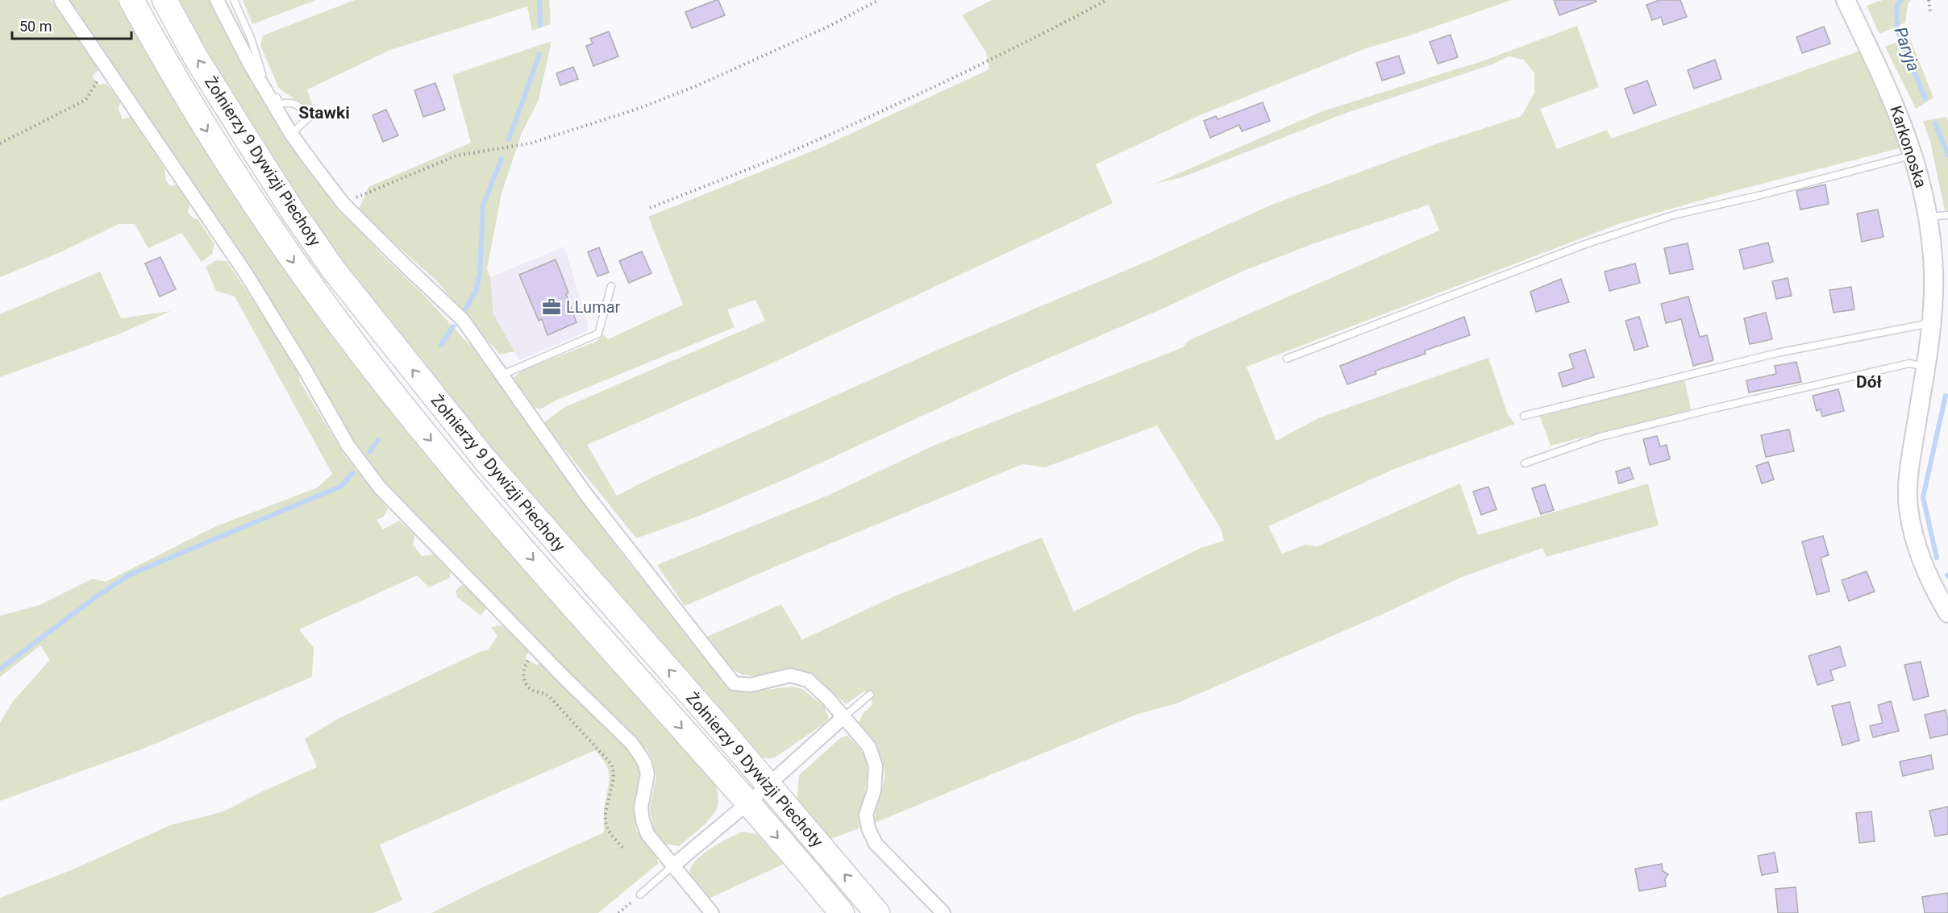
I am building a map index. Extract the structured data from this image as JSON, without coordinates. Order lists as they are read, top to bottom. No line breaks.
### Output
{"streets":{"highway":["Żołnierzy 9 Dywizji Piechoty"],"street":["Karkonoska"]},"districts":["Stawki","Dół"],"water":["Paryja"],"places":{"office":["LLumar"]},"scale_bar":"50 m"}
